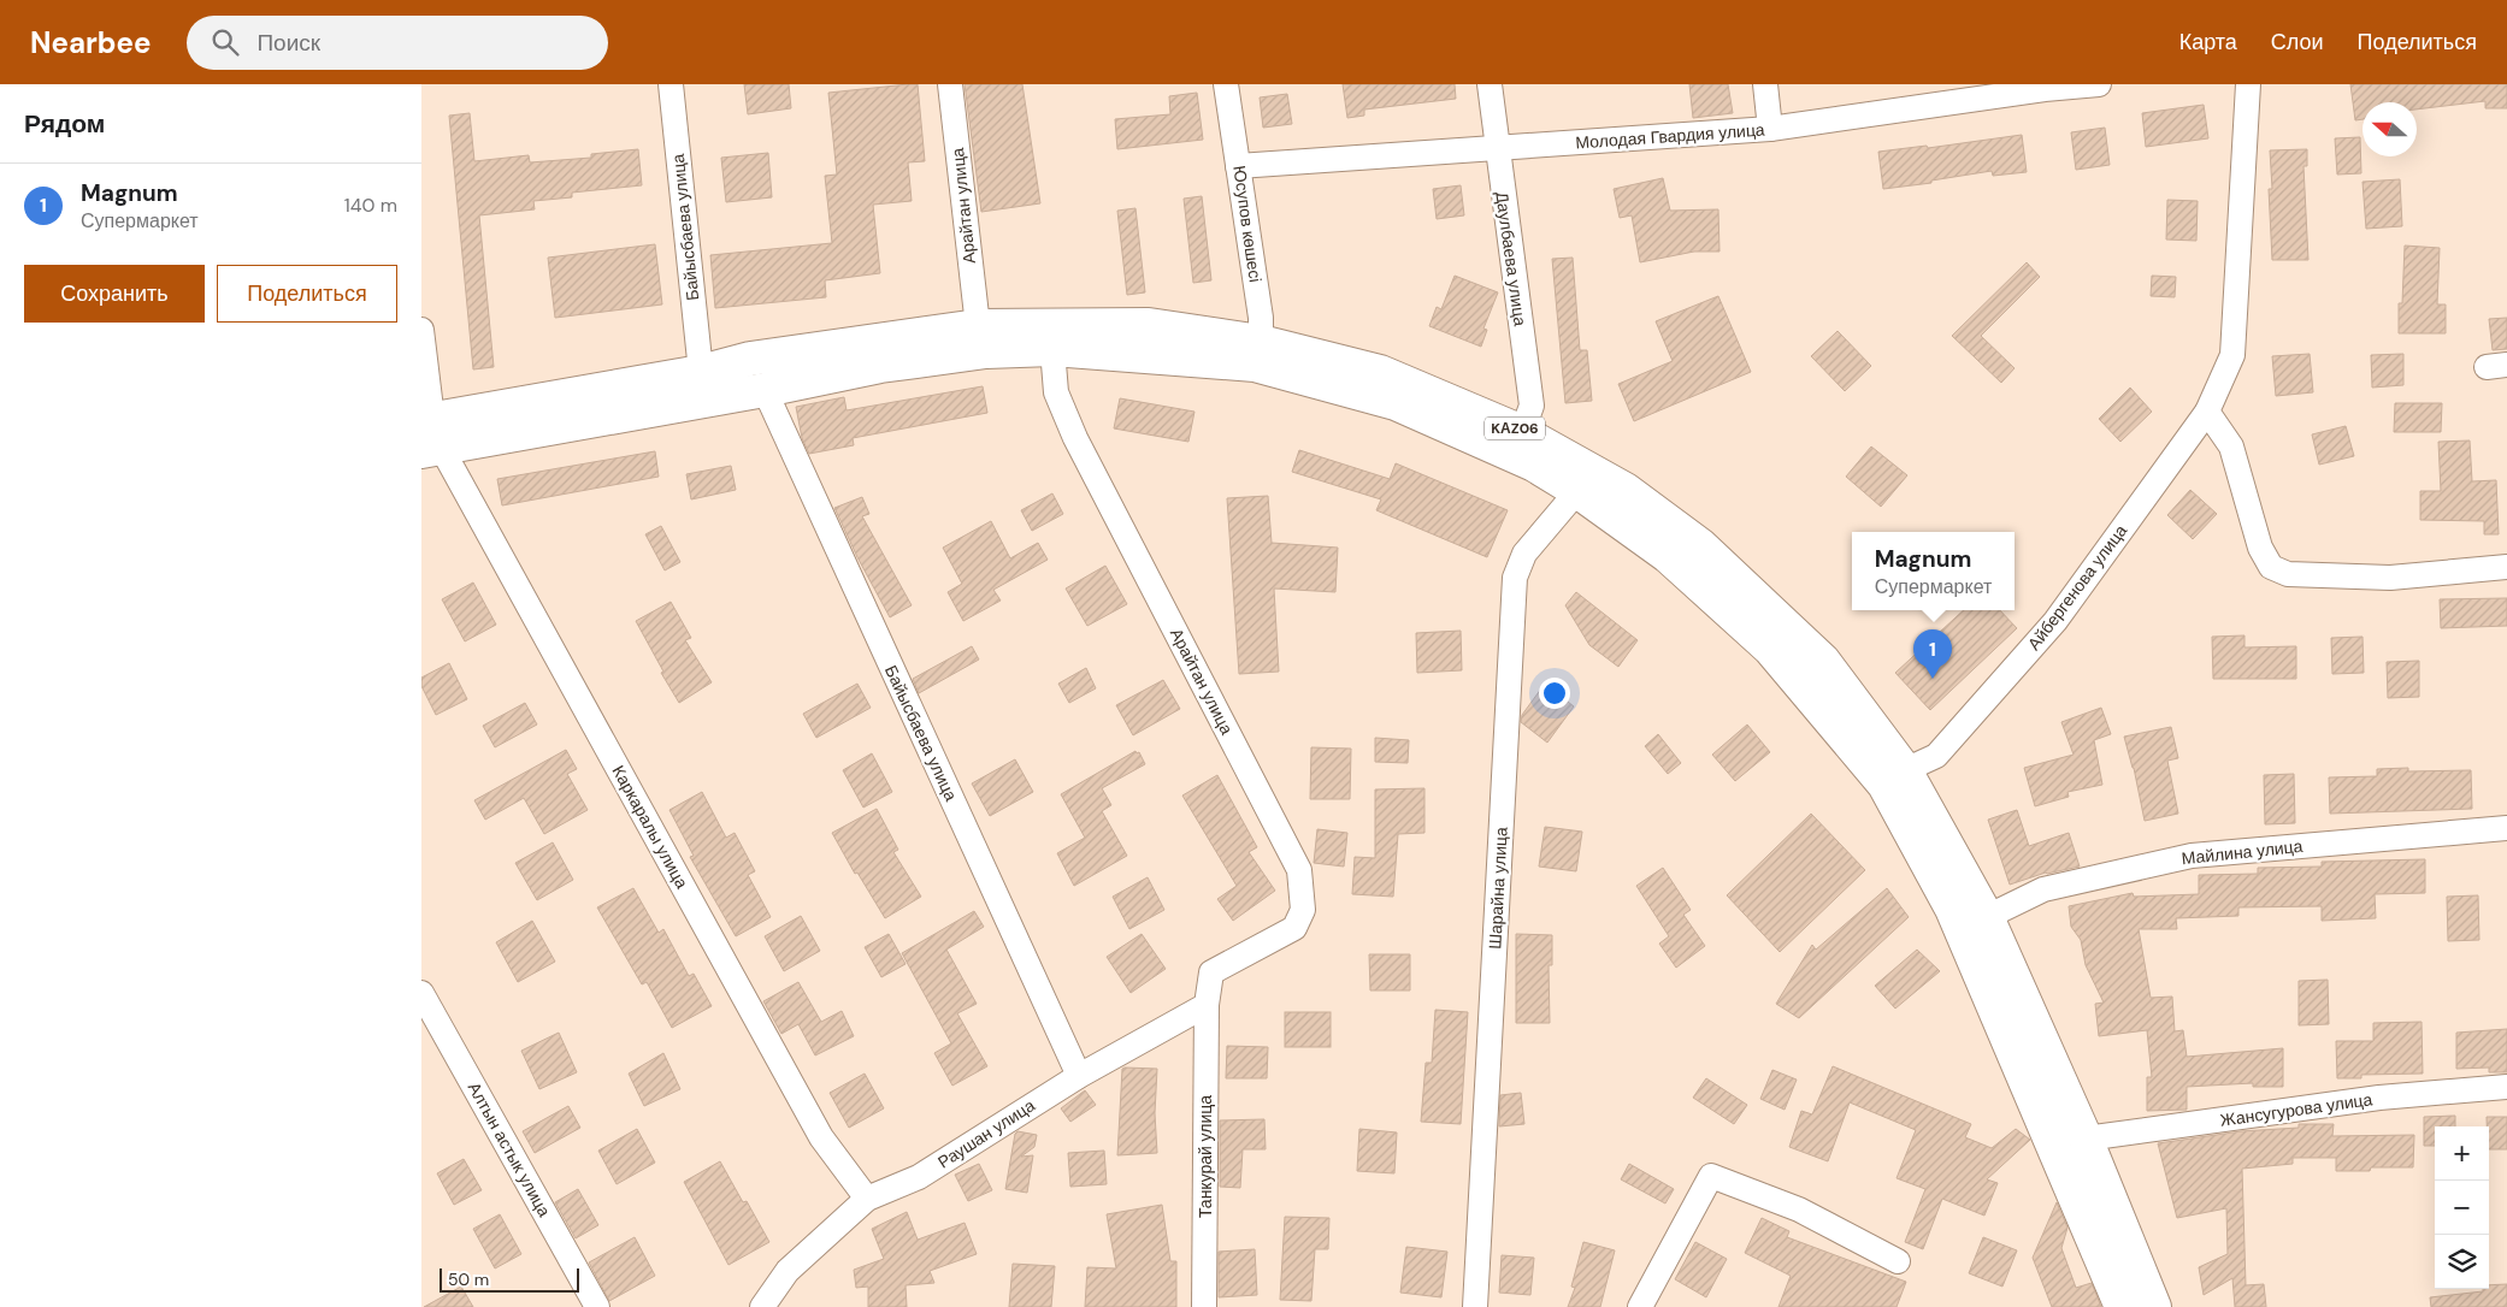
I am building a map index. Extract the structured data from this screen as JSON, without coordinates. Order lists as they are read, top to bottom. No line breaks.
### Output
{"streets":{"highway":["KАZ06"],"street":["Молодая Гвардия улица","Арайтан улица","Юсупов көшесі","Байысбаева улица","Даулбаева улица","Айбергенова улица","Каркаралы улица","Майлина улица","Шарайна улица","Жансугурова улица","Раушан улица","Алтын астык улица","Танкурай улица"]},"crossings":[["Молодая Гвардия улица","Юсупов көшесі"],["Молодая Гвардия улица","Даулбаева улица"],["Арайтан улица","KАZ06"],["Арайтан улица","Раушан улица"],["Арайтан улица","Танкурай улица"],["Юсупов көшесі","KАZ06"],["Байысбаева улица","KАZ06"],["Байысбаева улица","Раушан улица"],["Даулбаева улица","KАZ06"],["KАZ06","Айбергенова улица"],["KАZ06","Каркаралы улица"],["KАZ06","Майлина улица"],["KАZ06","Шарайна улица"],["KАZ06","Жансугурова улица"],["Каркаралы улица","Раушан улица"],["Раушан улица","Танкурай улица"]],"scale_bar":"50 m","north":"left","page":{"header":"Nearbee","search":"Поиск","nav":["Карта","Слои","Поделиться"],"heading":"Рядом","list":[{"mark":"1","name":"Magnum","note":"Супермаркет","value":"140 m"}],"buttons":["Сохранить","Поделиться"],"popup":["Magnum","Супермаркет"],"pins":"1","map_buttons":["+","−"],"scale":"50 m"}}
